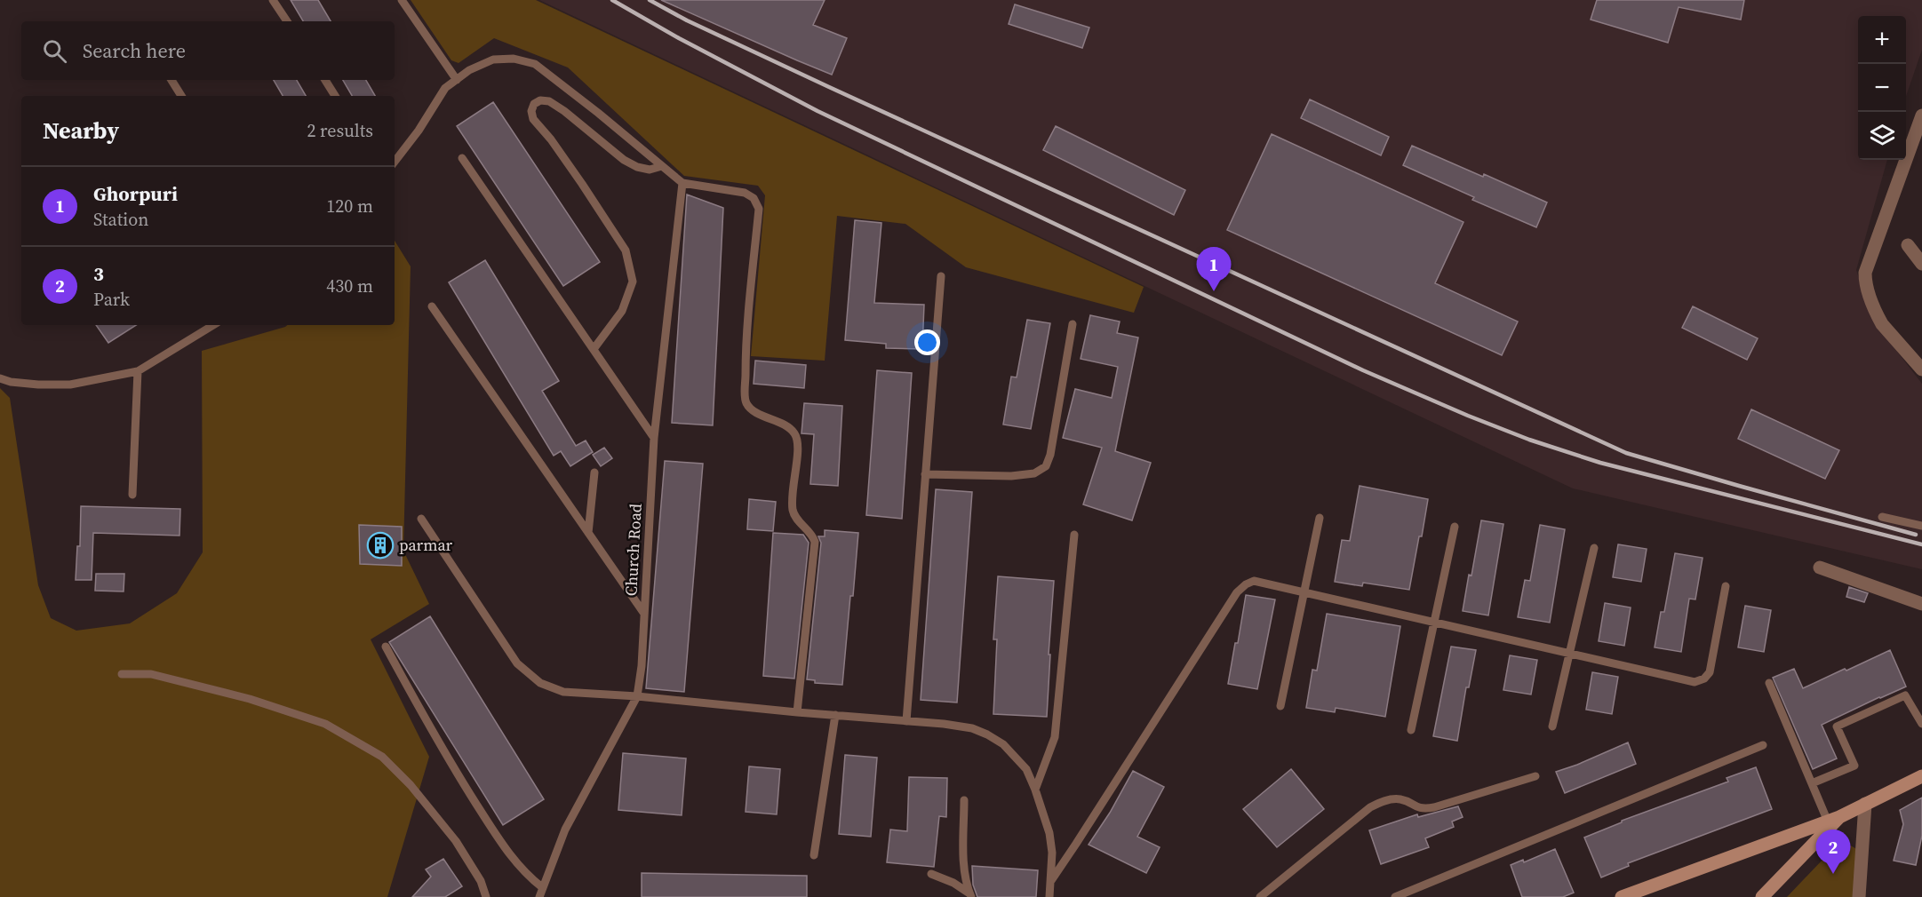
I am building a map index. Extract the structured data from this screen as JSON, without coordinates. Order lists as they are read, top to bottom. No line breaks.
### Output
{"streets":{"lane":["Church Road"]},"places":{"building":["parmar"]},"page":{"map_buttons":["+","−"],"search":"Search here","heading":["Nearby","2 results"],"list":[{"mark":"1","name":"Ghorpuri","note":"Station","value":"120 m"},{"mark":"2","name":"3","note":"Park","value":"430 m"}],"pins":["1","2"]}}
